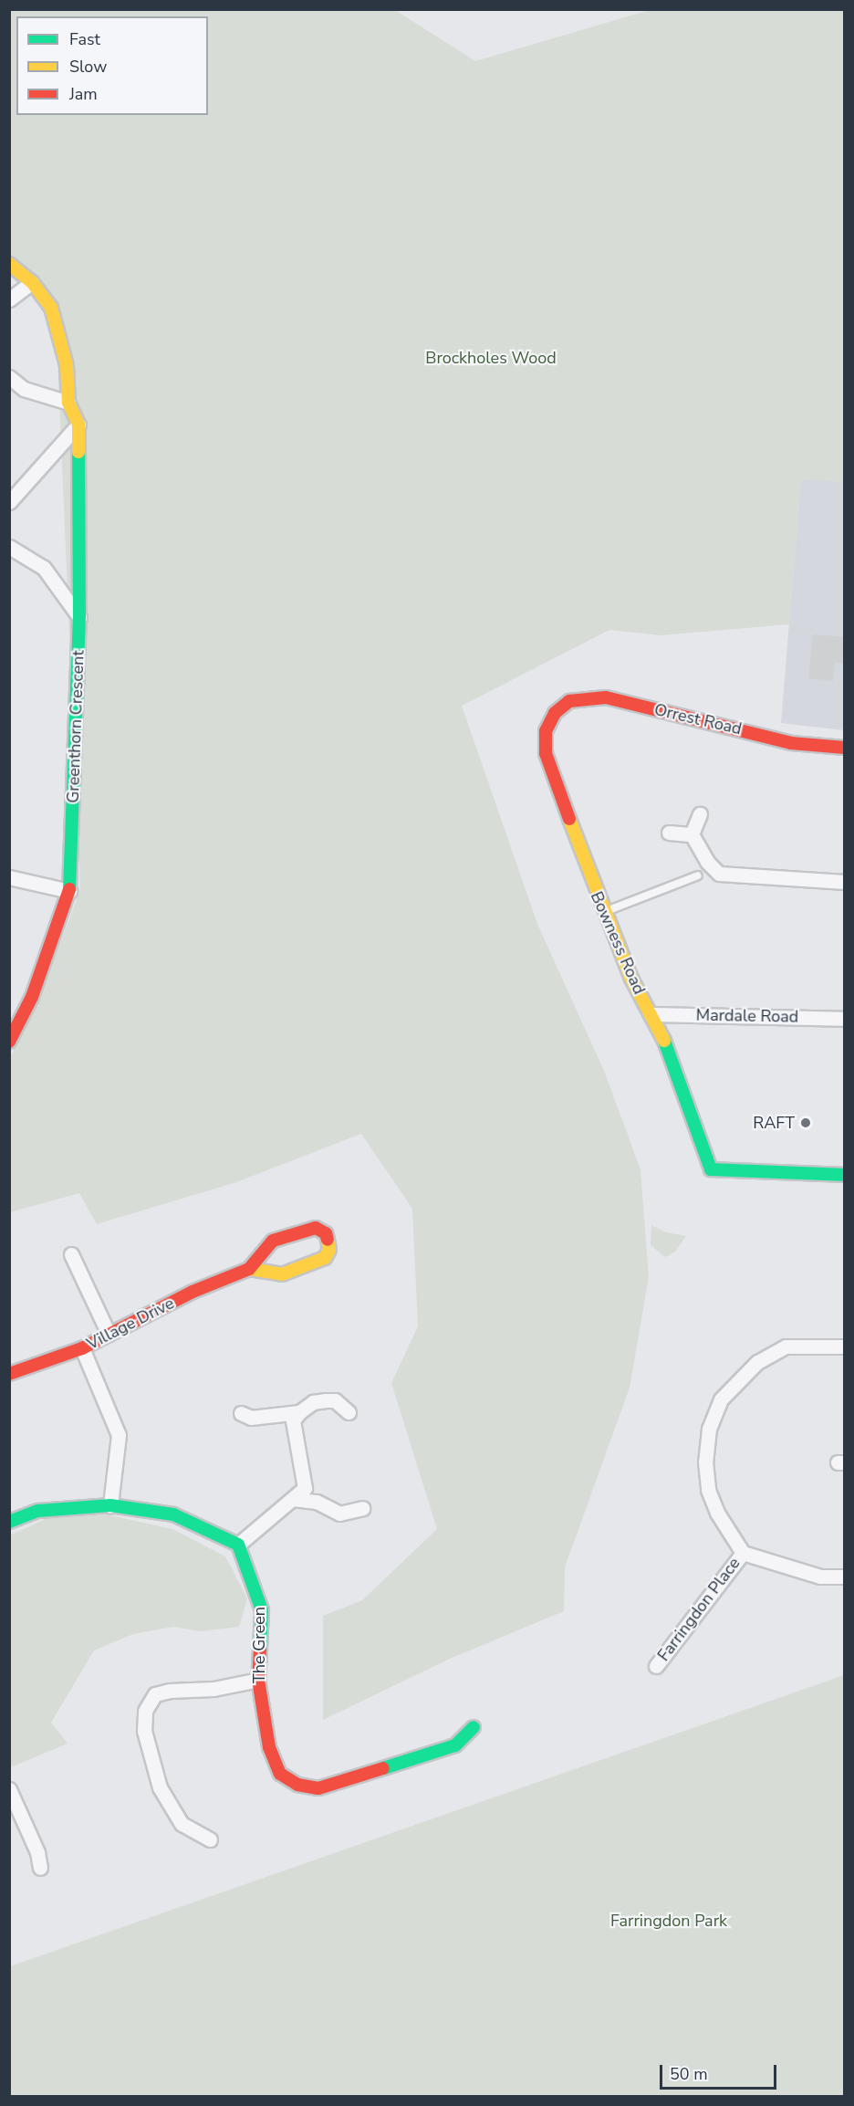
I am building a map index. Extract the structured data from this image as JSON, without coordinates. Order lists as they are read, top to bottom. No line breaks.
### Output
{"streets":{"street":["Orrest Road","Greenthorn Crescent","Bowness Road","Mardale Road","Village Drive","Farringdon Place","The Green"]},"crossings":[["Orrest Road","Bowness Road"],["Bowness Road","Mardale Road"]],"parks":["Brockholes Wood","Farringdon Park"],"places":["RAFT"],"legend":["Fast","Slow","Jam"],"scale_bar":"50 m"}
